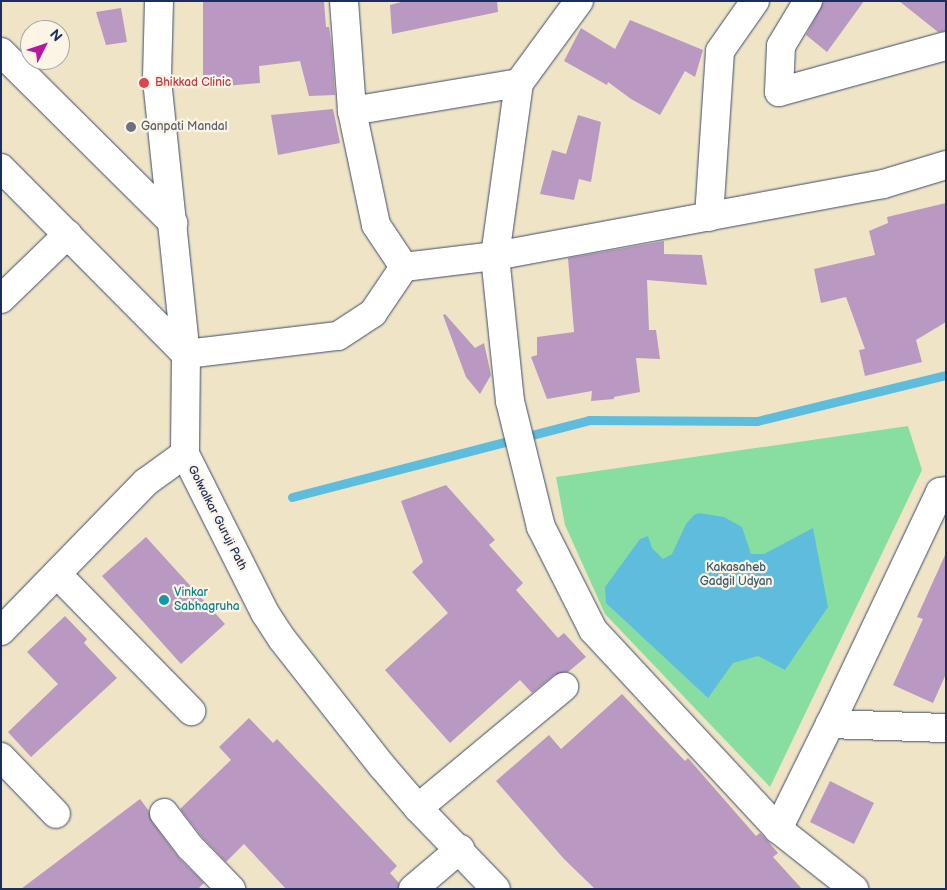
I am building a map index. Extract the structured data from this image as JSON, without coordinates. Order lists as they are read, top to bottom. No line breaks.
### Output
{"streets":{"street":["Golwalkar Guruji Path"]},"parks":["Kakasaheb Gadgil Udyan"],"places":["Bhikkad Clinic","Ganpati Mandal","Vinkar Sabhagruha"],"north":"top right"}
